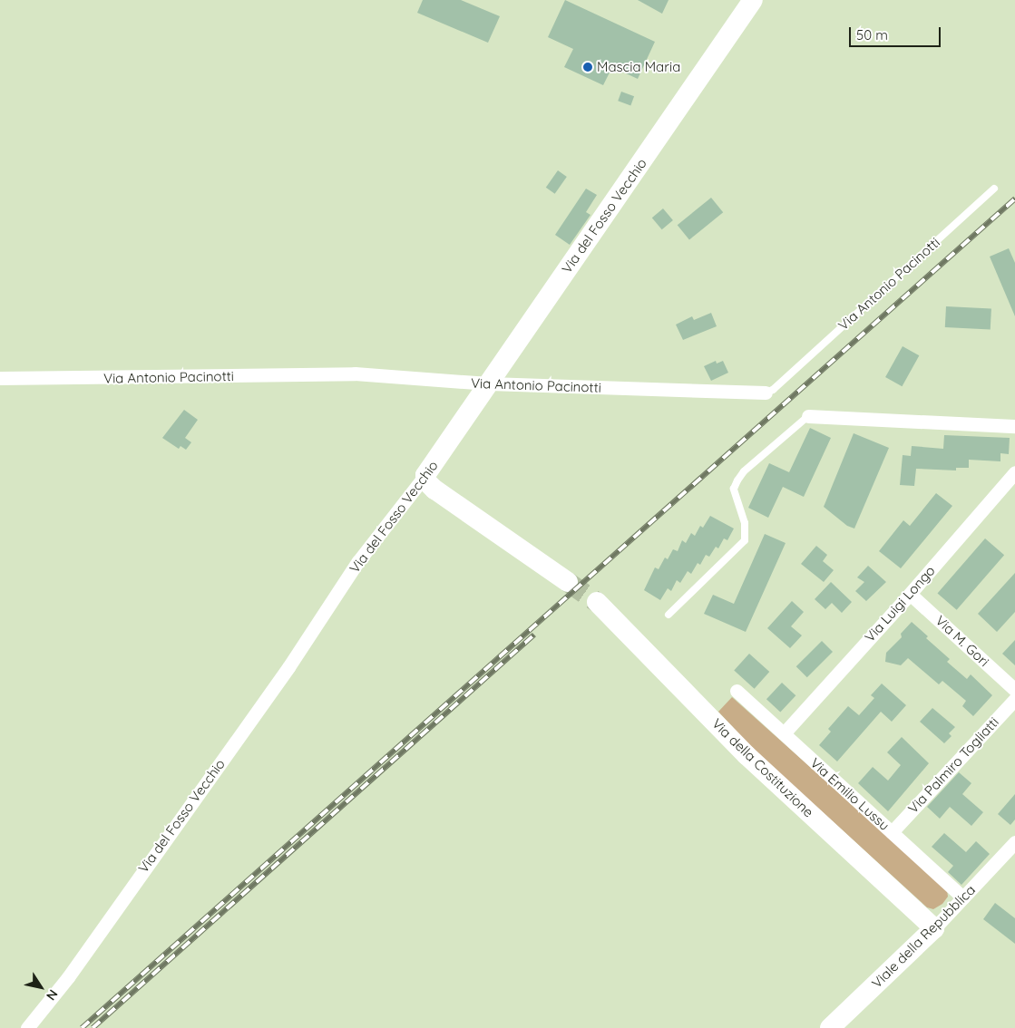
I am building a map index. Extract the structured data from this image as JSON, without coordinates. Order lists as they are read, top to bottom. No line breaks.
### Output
{"streets":{"street":["Via del Fosso Vecchio","Via Antonio Pacinotti","Via Luigi Longo","Via M. Gori","Via Palmiro Togliatti","Via della Costituzione","Via Emilio Lussu","Viale della Repubblica"]},"crossings":[["Via del Fosso Vecchio","Via Antonio Pacinotti"],["Via Luigi Longo","Via M. Gori"],["Via Luigi Longo","Via Emilio Lussu"],["Via Palmiro Togliatti","Via Emilio Lussu"],["Via della Costituzione","Viale della Repubblica"],["Via Emilio Lussu","Viale della Repubblica"]],"places":["Mascia Maria"],"scale_bar":"50 m","north":"bottom right"}
